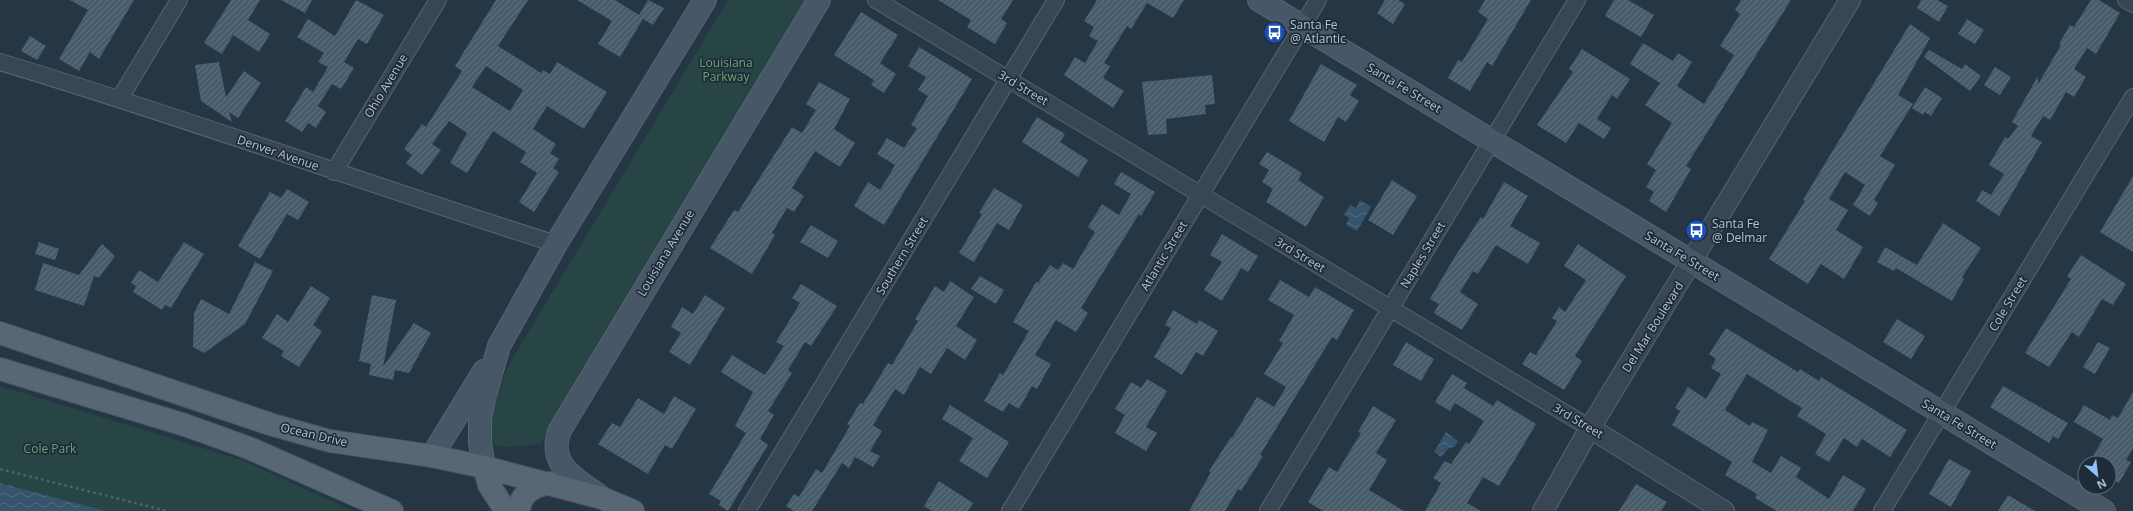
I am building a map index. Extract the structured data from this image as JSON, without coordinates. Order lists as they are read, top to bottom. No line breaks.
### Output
{"streets":{"main road":["Santa Fe Street","Louisiana Avenue","Ocean Drive"],"street":["Ohio Avenue","3rd Street","Denver Avenue","Naples Street","Southern Street","Atlantic Street","Cole Street","Del Mar Boulevard"]},"crossings":[["Ohio Avenue","Denver Avenue"],["3rd Street","Naples Street"],["3rd Street","Southern Street"],["3rd Street","Atlantic Street"],["3rd Street","Del Mar Boulevard"],["Santa Fe Street","Naples Street"],["Santa Fe Street","Atlantic Street"],["Santa Fe Street","Cole Street"],["Santa Fe Street","Del Mar Boulevard"],["Louisiana Avenue","Ocean Drive"]],"parks":["Louisiana Parkway","Cole Park"],"places":{"bus stop":["Santa Fe @ Atlantic","Santa Fe @ Delmar"]},"north":"bottom right"}
